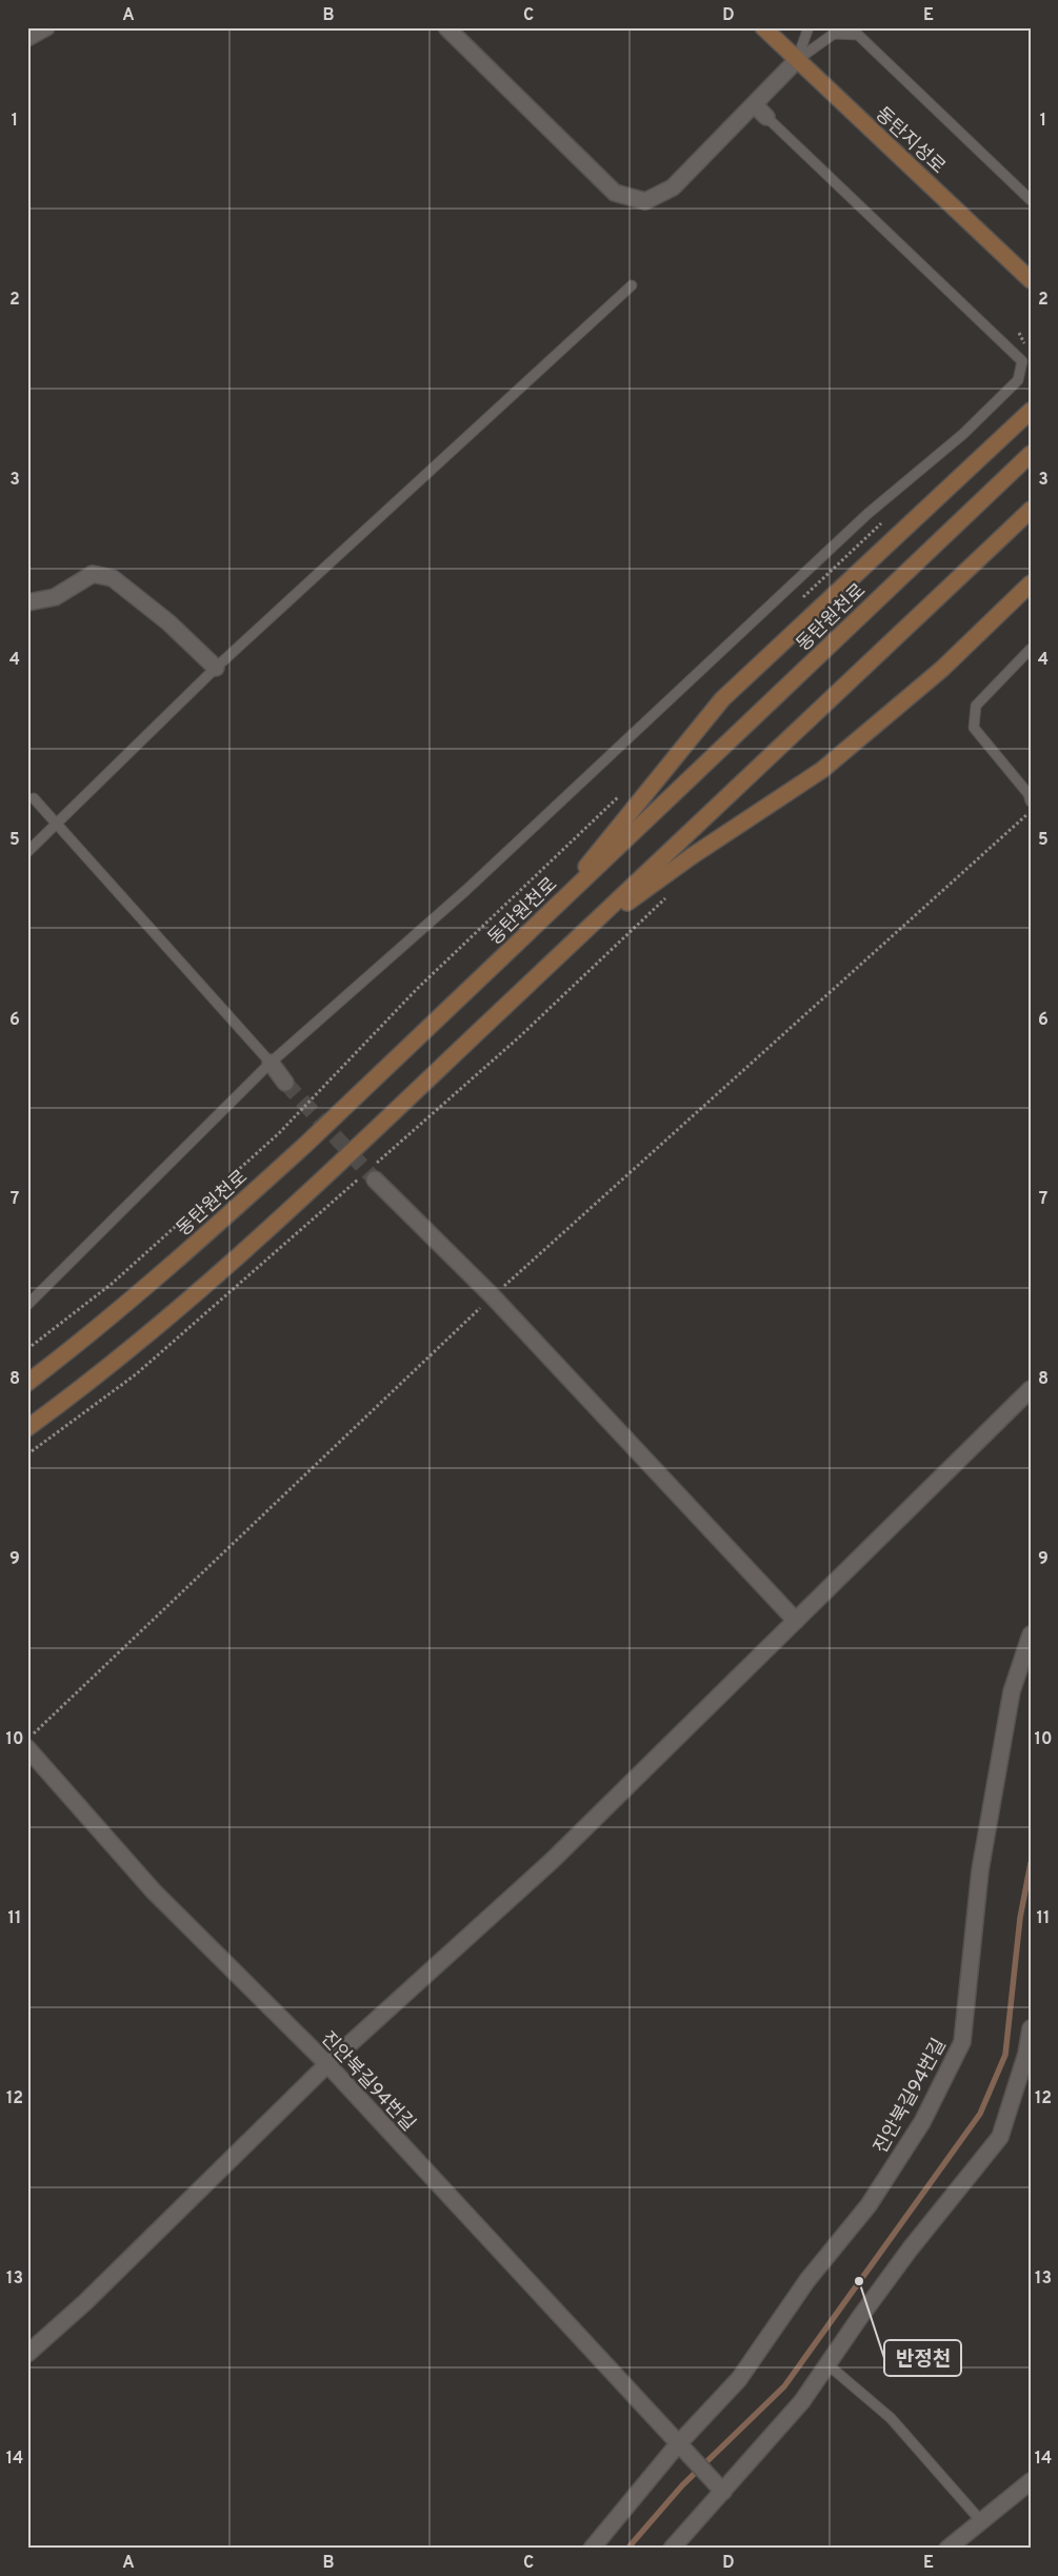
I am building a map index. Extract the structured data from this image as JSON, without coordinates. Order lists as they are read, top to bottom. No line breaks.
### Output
{"streets":{"main road":["동탄지성로","동탄원천로"],"street":["진안북길94번길"]},"places":["반정천"],"grid":{"columns":["A","B","C","D","E"],"rows":["1","2","3","4","5","6","7","8","9","10","11","12","13","14"]}}
